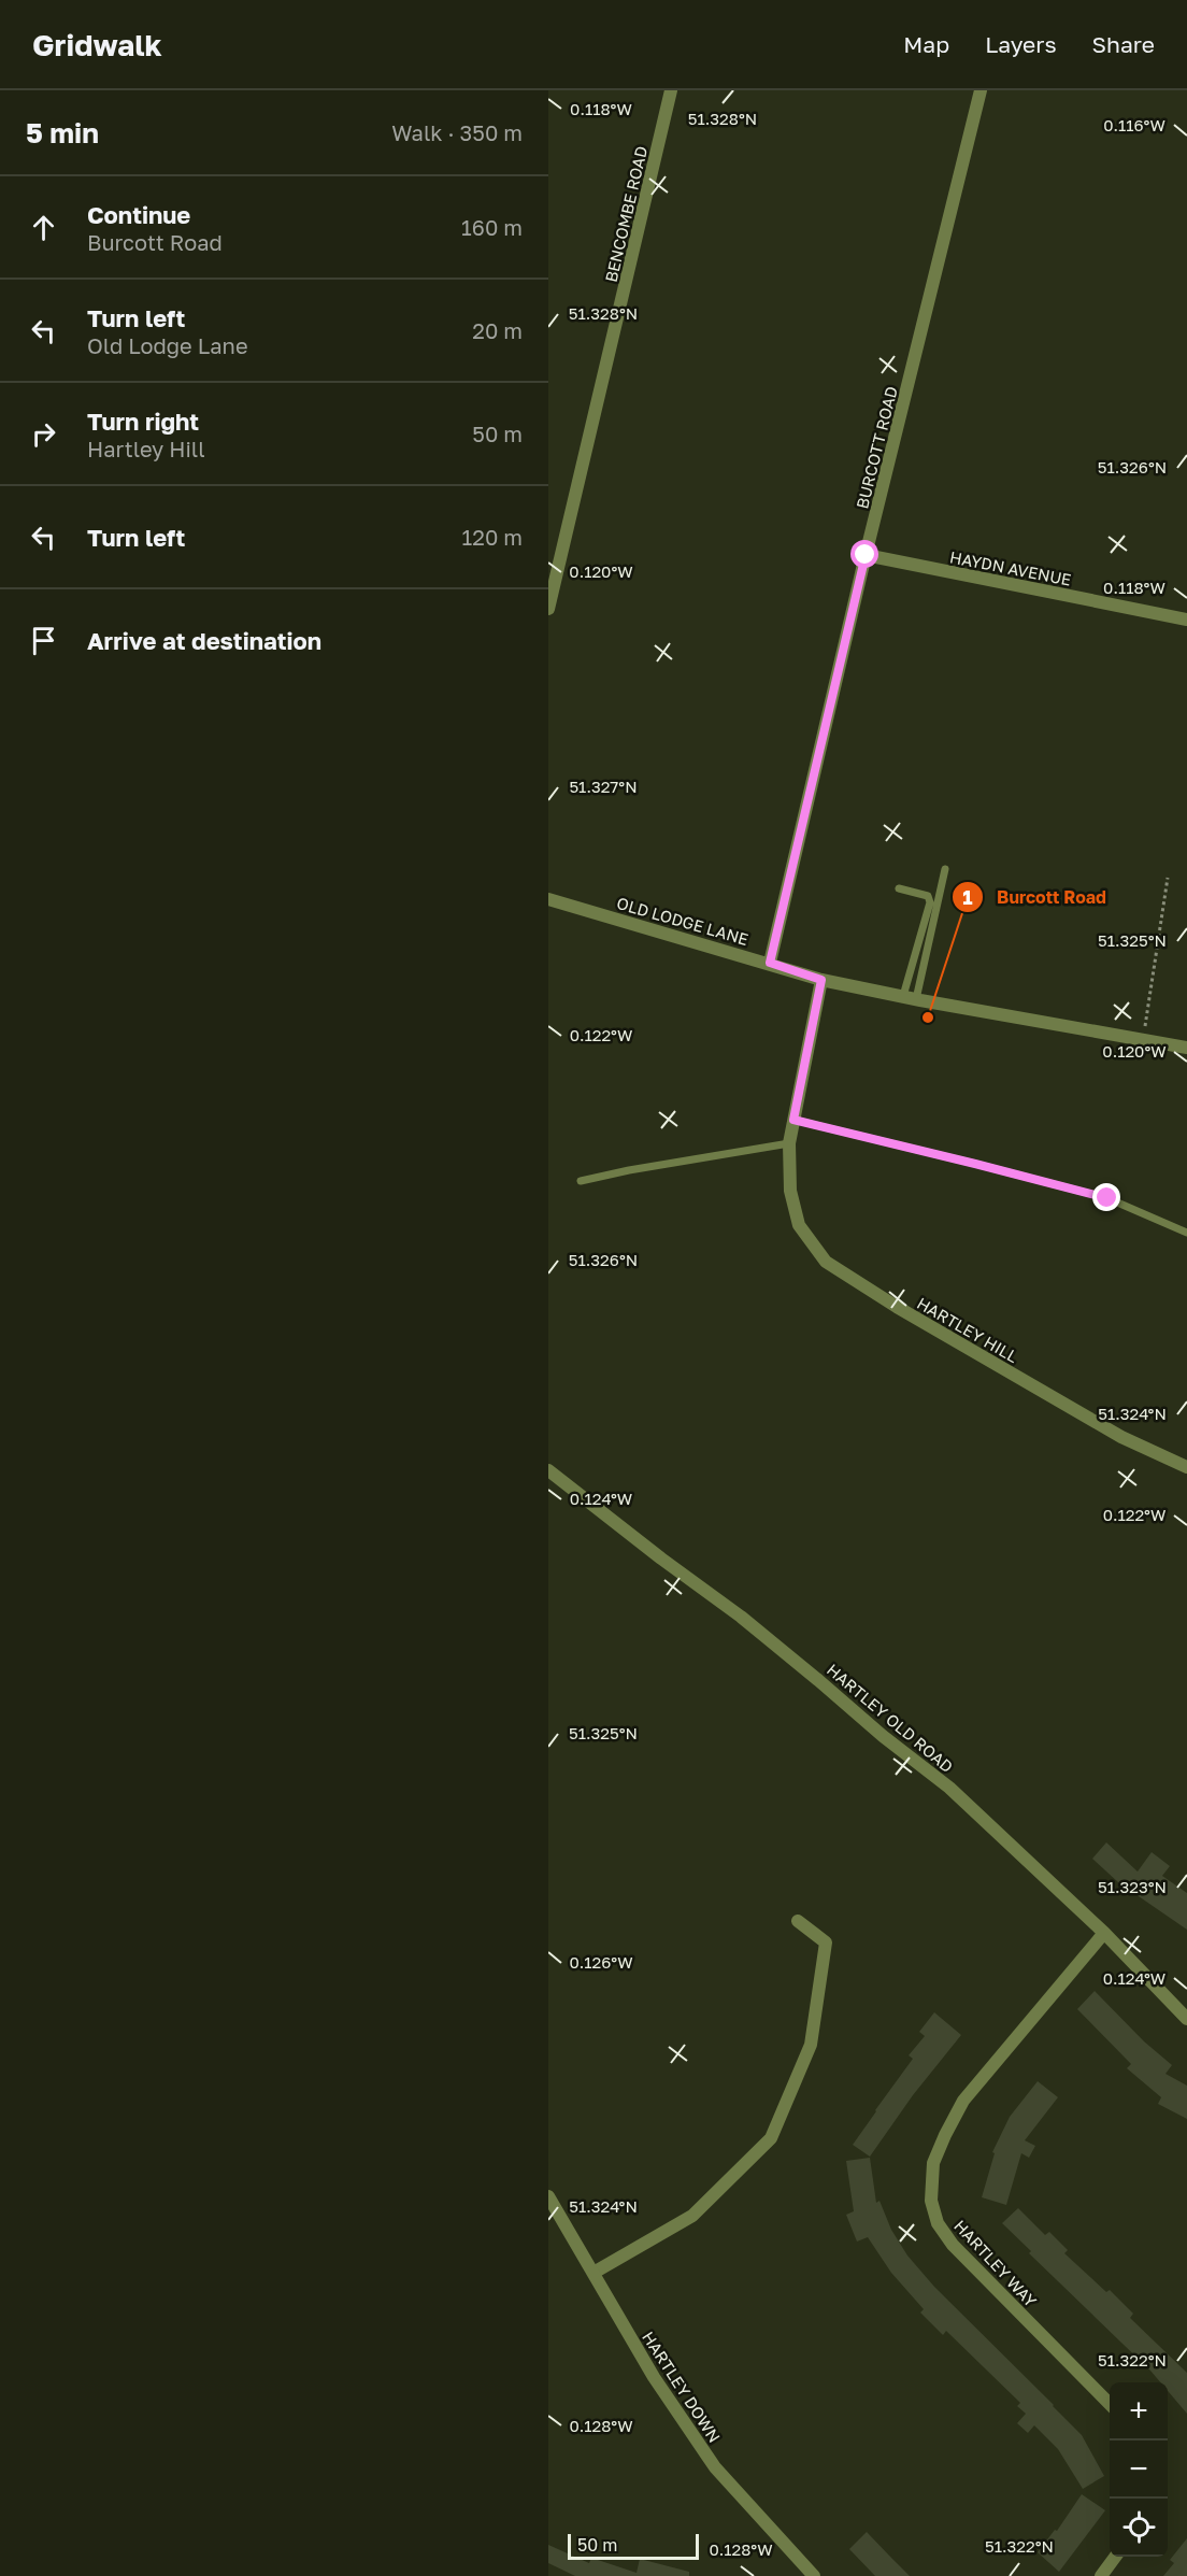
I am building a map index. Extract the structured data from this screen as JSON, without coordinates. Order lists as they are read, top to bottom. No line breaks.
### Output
{"streets":{"street":["BENCOMBE ROAD","BURCOTT ROAD","HAYDN AVENUE","OLD LODGE LANE","HARTLEY HILL","HARTLEY OLD ROAD","HARTLEY WAY","HARTLEY DOWN"]},"crossings":[["BURCOTT ROAD","HAYDN AVENUE"],["BURCOTT ROAD","OLD LODGE LANE"],["OLD LODGE LANE","HARTLEY HILL"],["HARTLEY OLD ROAD","HARTLEY WAY"]],"places":["Burcott Road"],"scale_bar":"50 m","page":{"header":"Gridwalk","nav":["Map","Layers","Share"],"heading":["5 min","Walk · 350 m"],"list":[["Continue","Burcott Road","160 m"],["Turn left","Old Lodge Lane","20 m"],["Turn right","Hartley Hill","50 m"],["Turn left","120 m"],"Arrive at destination"],"map_buttons":["+","−"],"scale":"50 m"},"coordinates":["0.118°W","51.328°N","0.116°W","51.326°N","0.120°W","51.327°N","51.325°N","0.122°W","51.324°N","0.124°W","51.323°N","0.126°W","51.322°N","0.128°W"]}
